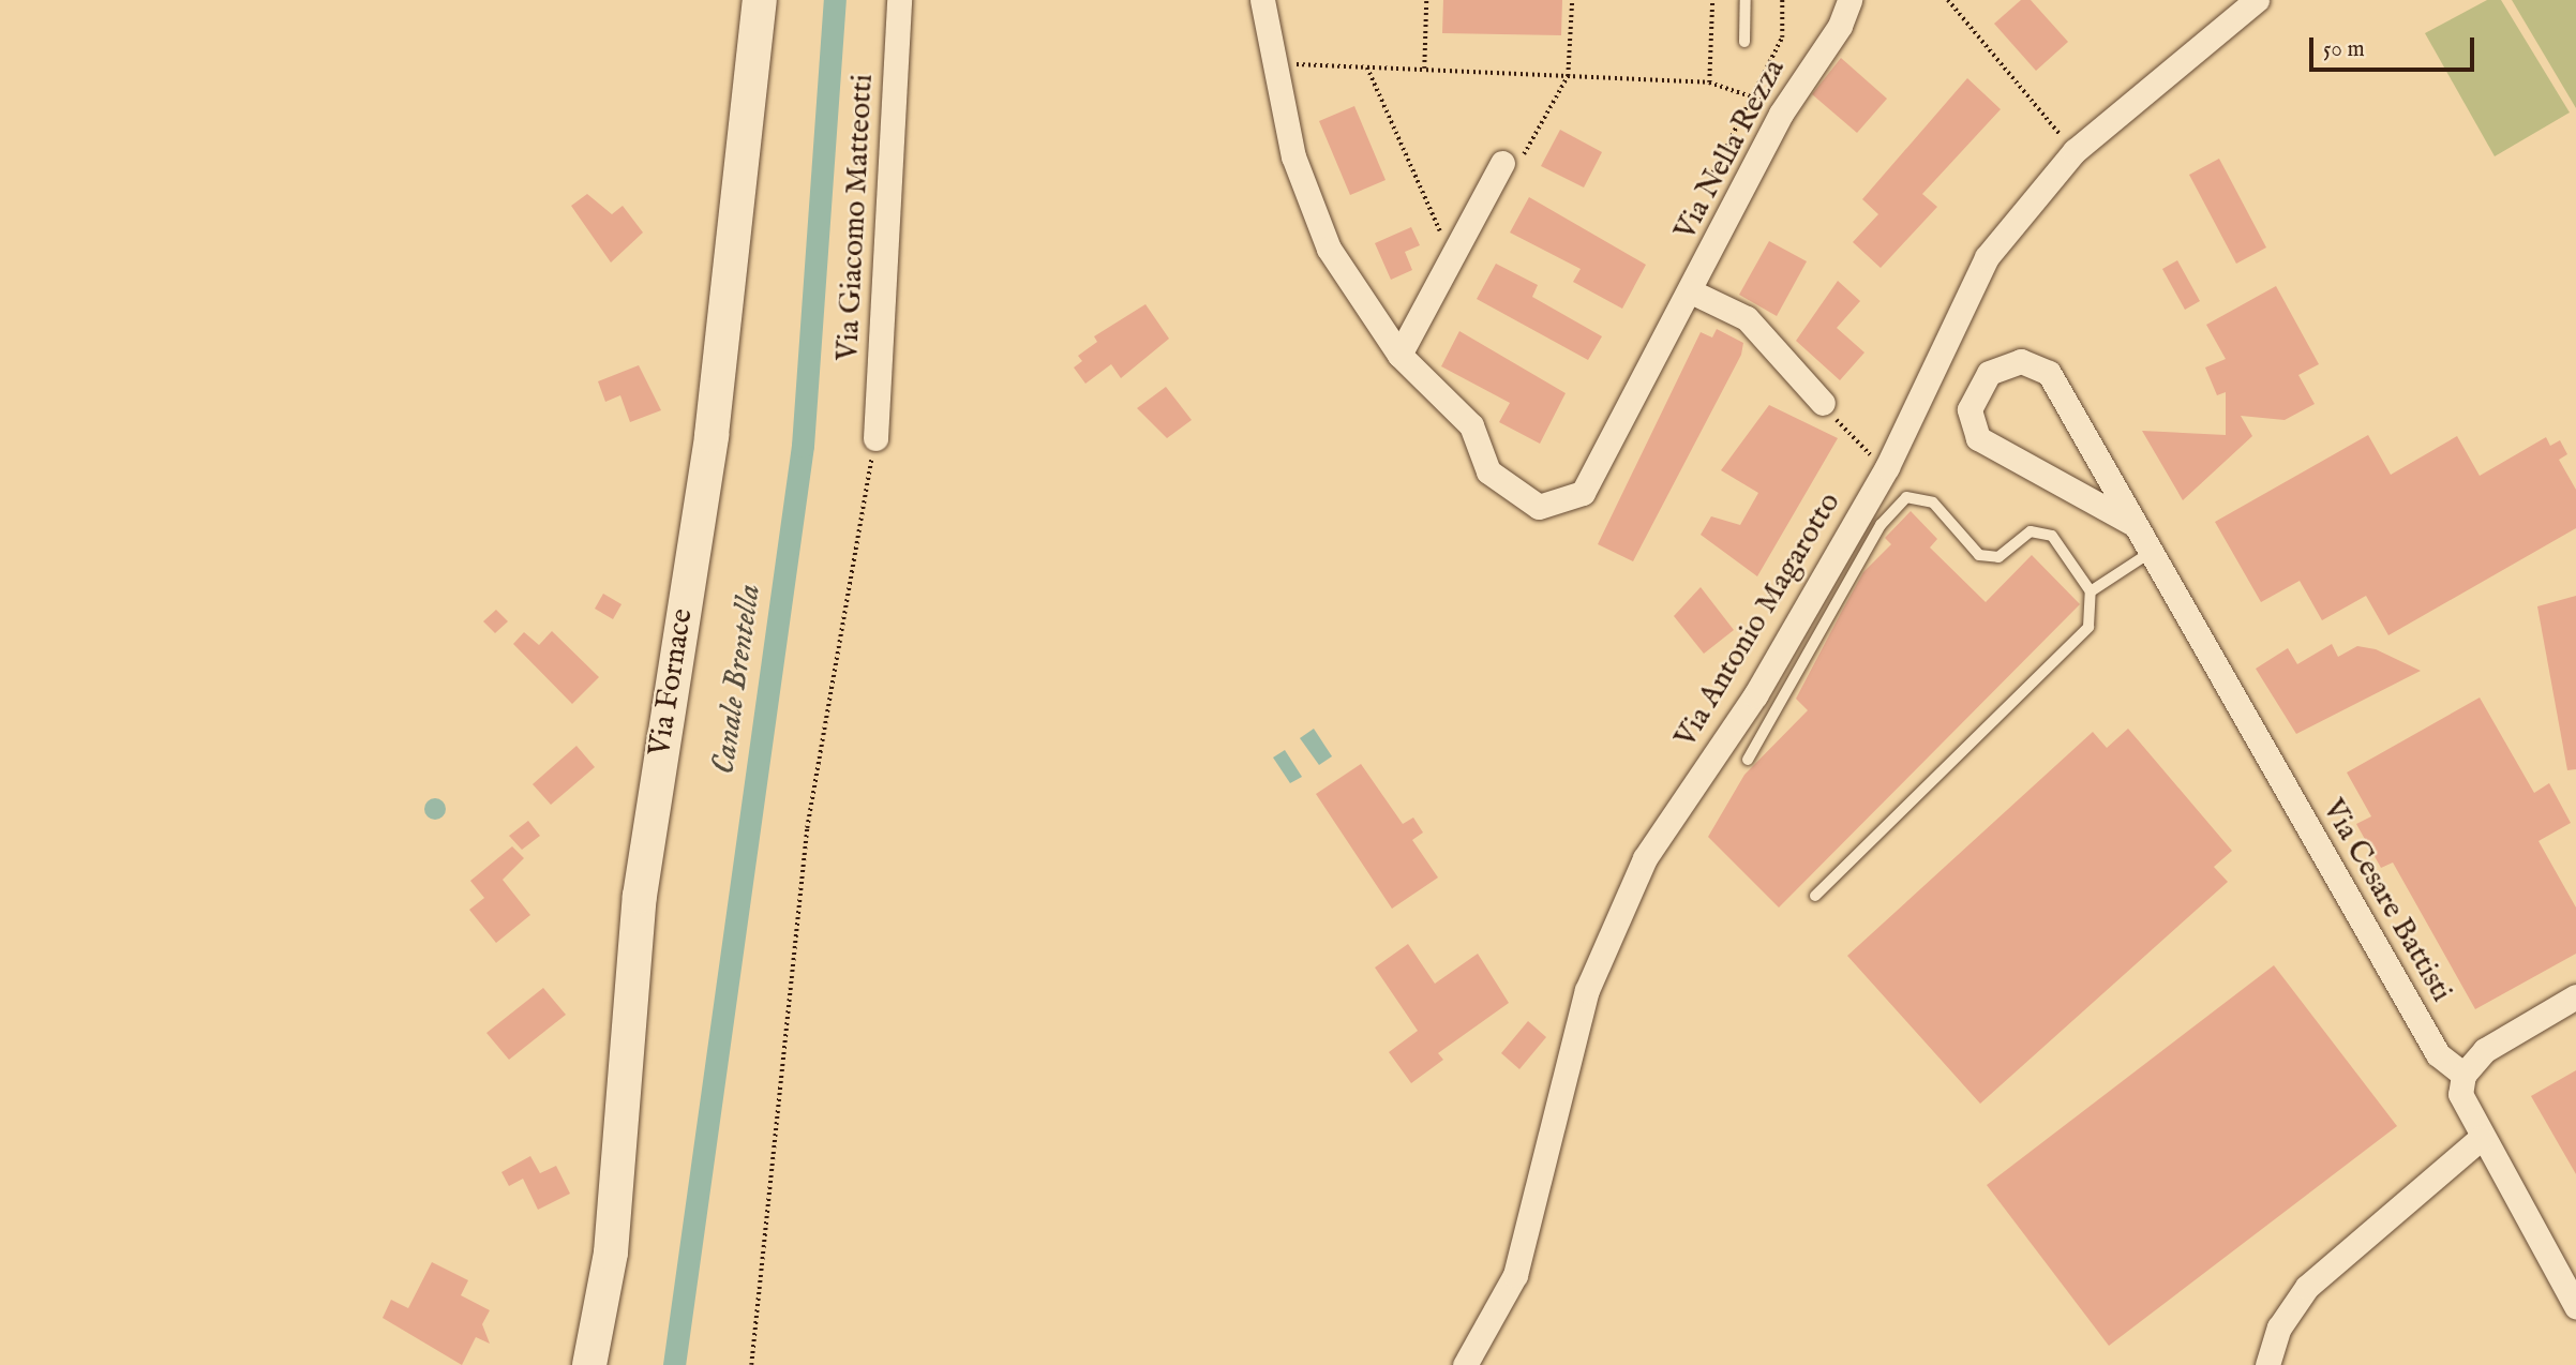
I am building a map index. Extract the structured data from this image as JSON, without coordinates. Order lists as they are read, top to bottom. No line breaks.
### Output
{"streets":{"street":["Via Nella Rezza","Via Giacomo Matteotti","Via Antonio Magarotto","Via Fornace","Via Cesare Battisti"]},"water":["Canale Brentella"],"scale_bar":"50 m"}
